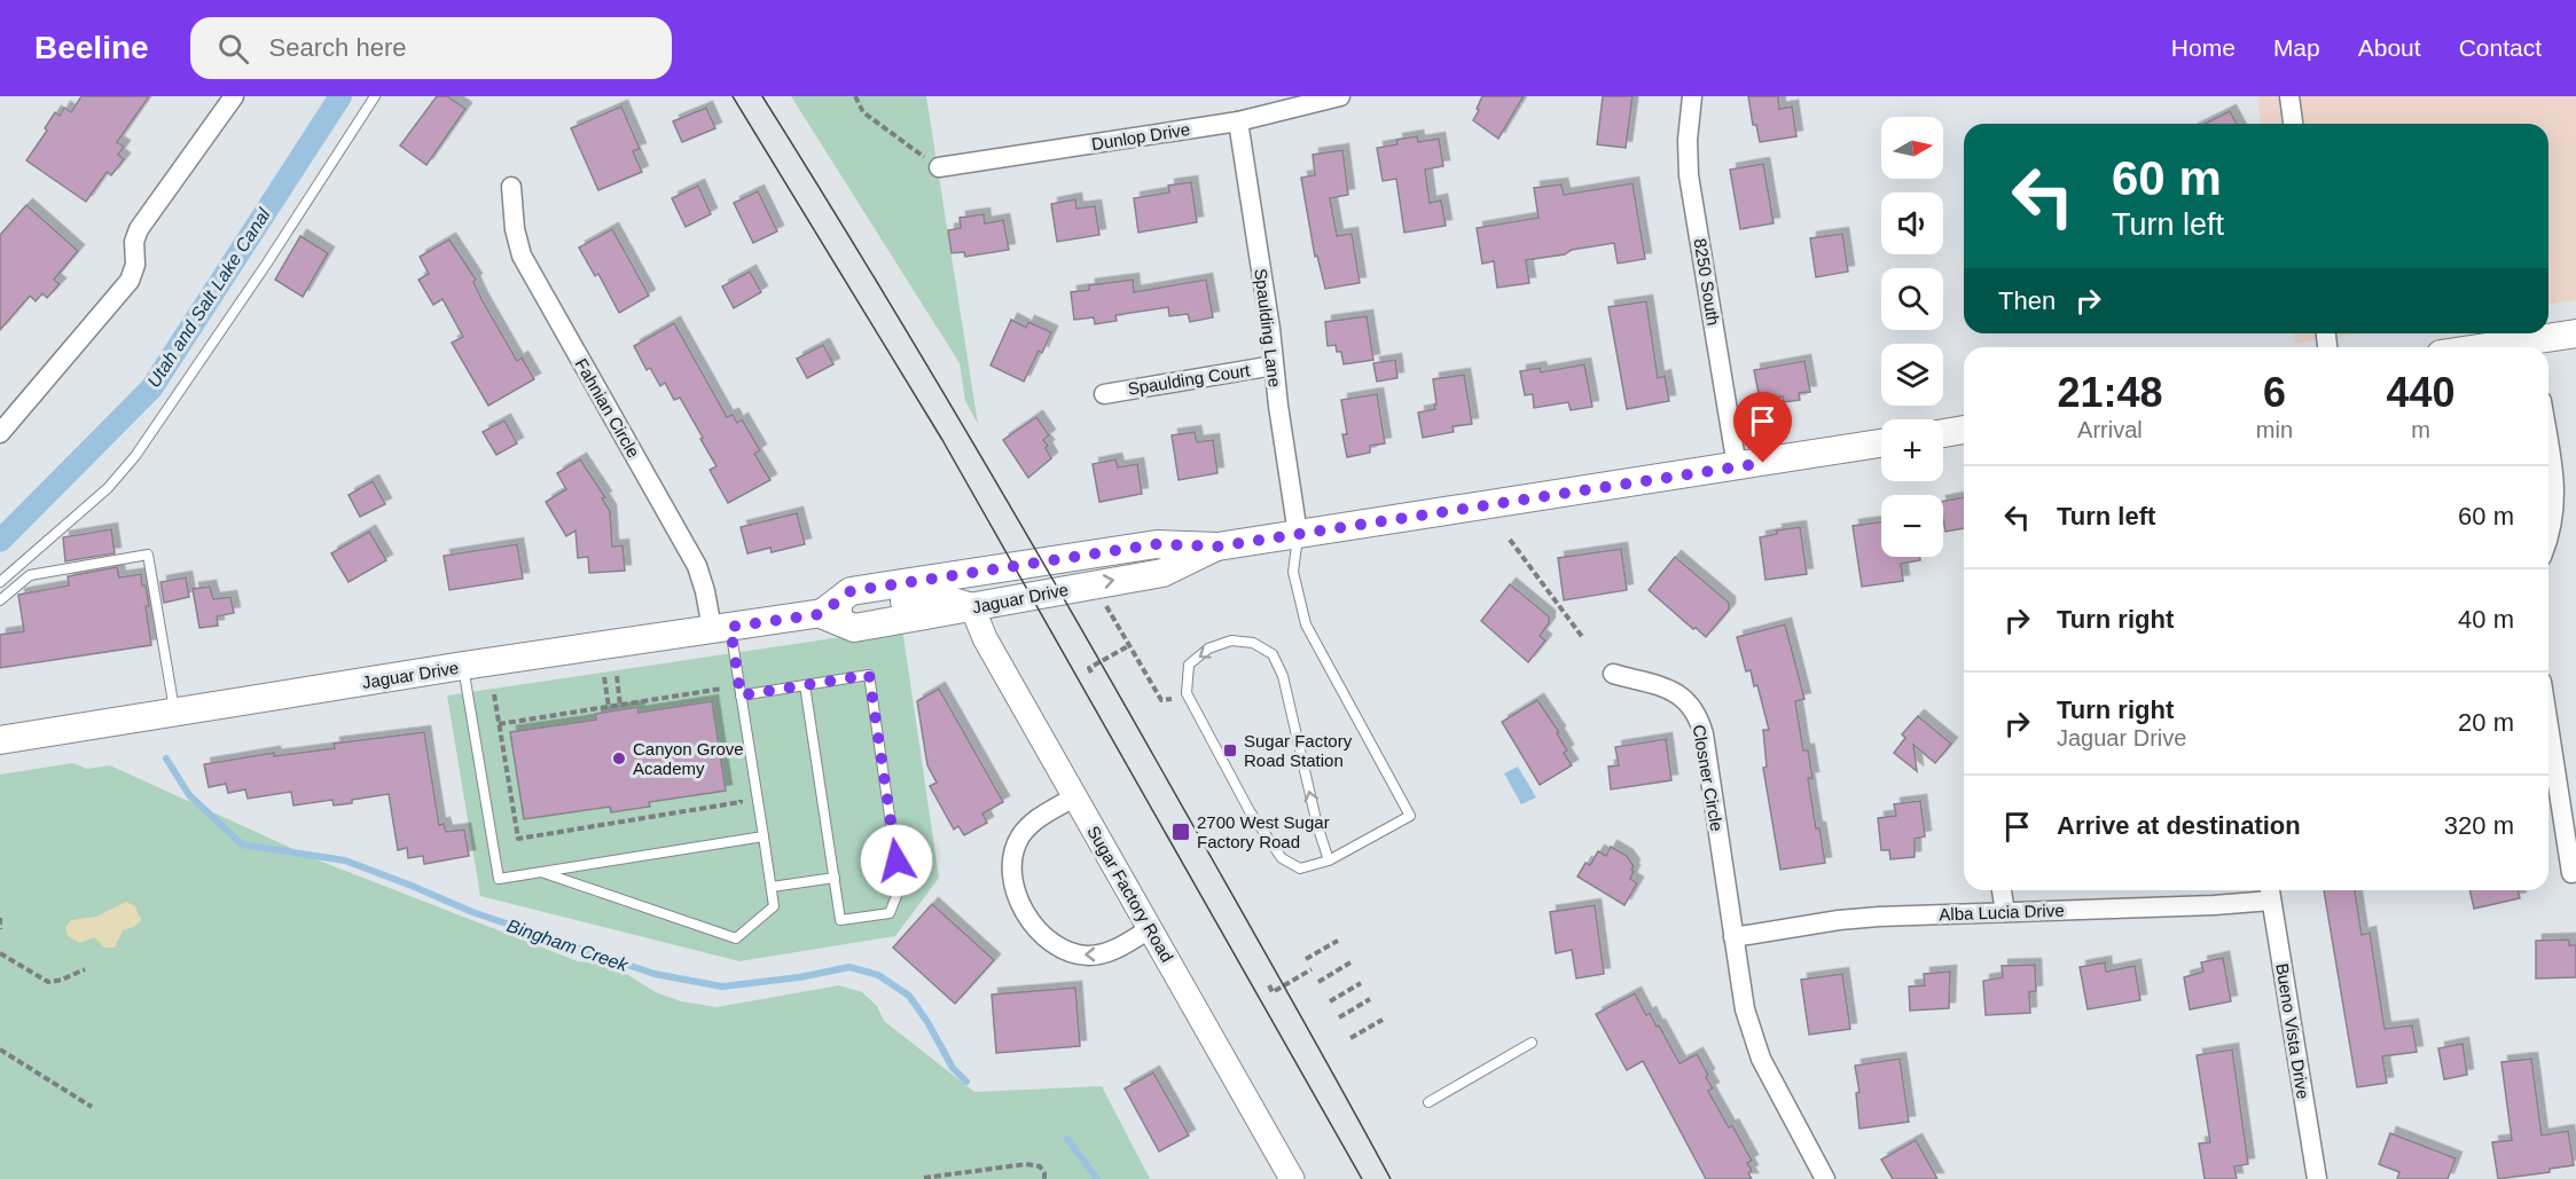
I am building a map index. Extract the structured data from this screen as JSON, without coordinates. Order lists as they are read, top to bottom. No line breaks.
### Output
{"streets":{"main road":["Jaguar Drive"],"street":["Dunlop Drive","8250 South","Spaulding Lane","Spaulding Court","Fahnian Circle","Closner Circle","Sugar Factory Road","Alba Lucia Drive","Bueno Vista Drive"]},"crossings":[["Dunlop Drive","Spaulding Lane"],["8250 South","Jaguar Drive"],["Spaulding Lane","Spaulding Court"],["Spaulding Lane","Jaguar Drive"],["Fahnian Circle","Jaguar Drive"],["Jaguar Drive","Sugar Factory Road"],["Closner Circle","Alba Lucia Drive"],["Alba Lucia Drive","Bueno Vista Drive"]],"water":["Utah and Salt Lake Canal","Bingham Creek"],"places":{"transit":["Sugar Factory Road Station","2700 West Sugar Factory Road"],"other":["Canyon Grove Academy"]},"north":"right","page":{"header":"Beeline","search":"Search here","nav":["Home","Map","About","Contact"],"map_buttons":["+","−"],"turn":["60 m","Turn left"],"then":"Then","eta":["21:48","Arrival","6","min","440","m"],"list":[{"name":"Turn left","value":"60 m"},{"name":"Turn right","value":"40 m"},{"name":"Turn right","note":"Jaguar Drive","value":"20 m"},{"name":"Arrive at destination","value":"320 m"}]}}
